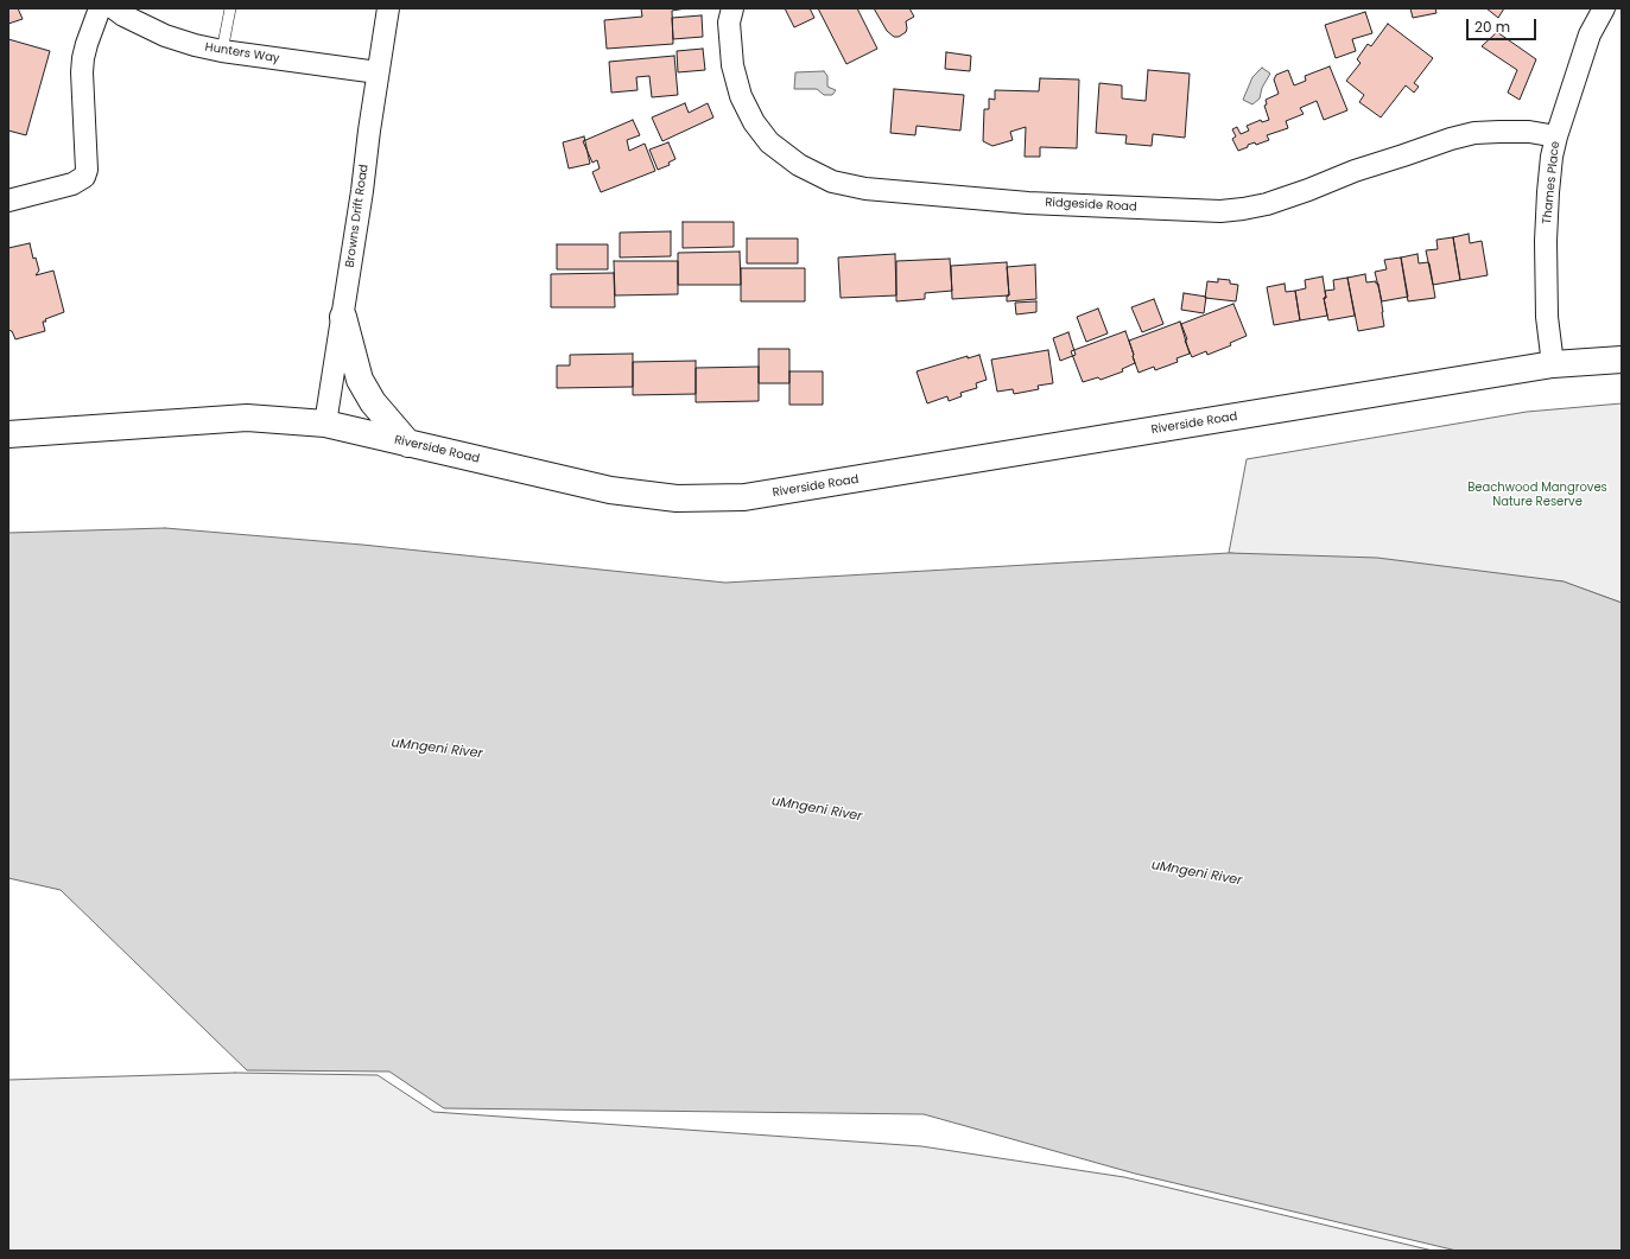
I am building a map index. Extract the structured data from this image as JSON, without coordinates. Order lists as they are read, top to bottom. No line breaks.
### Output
{"streets":{"main road":["Riverside Road"],"street":["Hunters Way","Thames Place","Ridgeside Road","Browns Drift Road"]},"crossings":[["Hunters Way","Browns Drift Road"],["Thames Place","Ridgeside Road"],["Thames Place","Riverside Road"],["Browns Drift Road","Riverside Road"]],"water":["uMngeni River"],"parks":["Beachwood Mangroves Nature Reserve"],"scale_bar":"20 m"}
